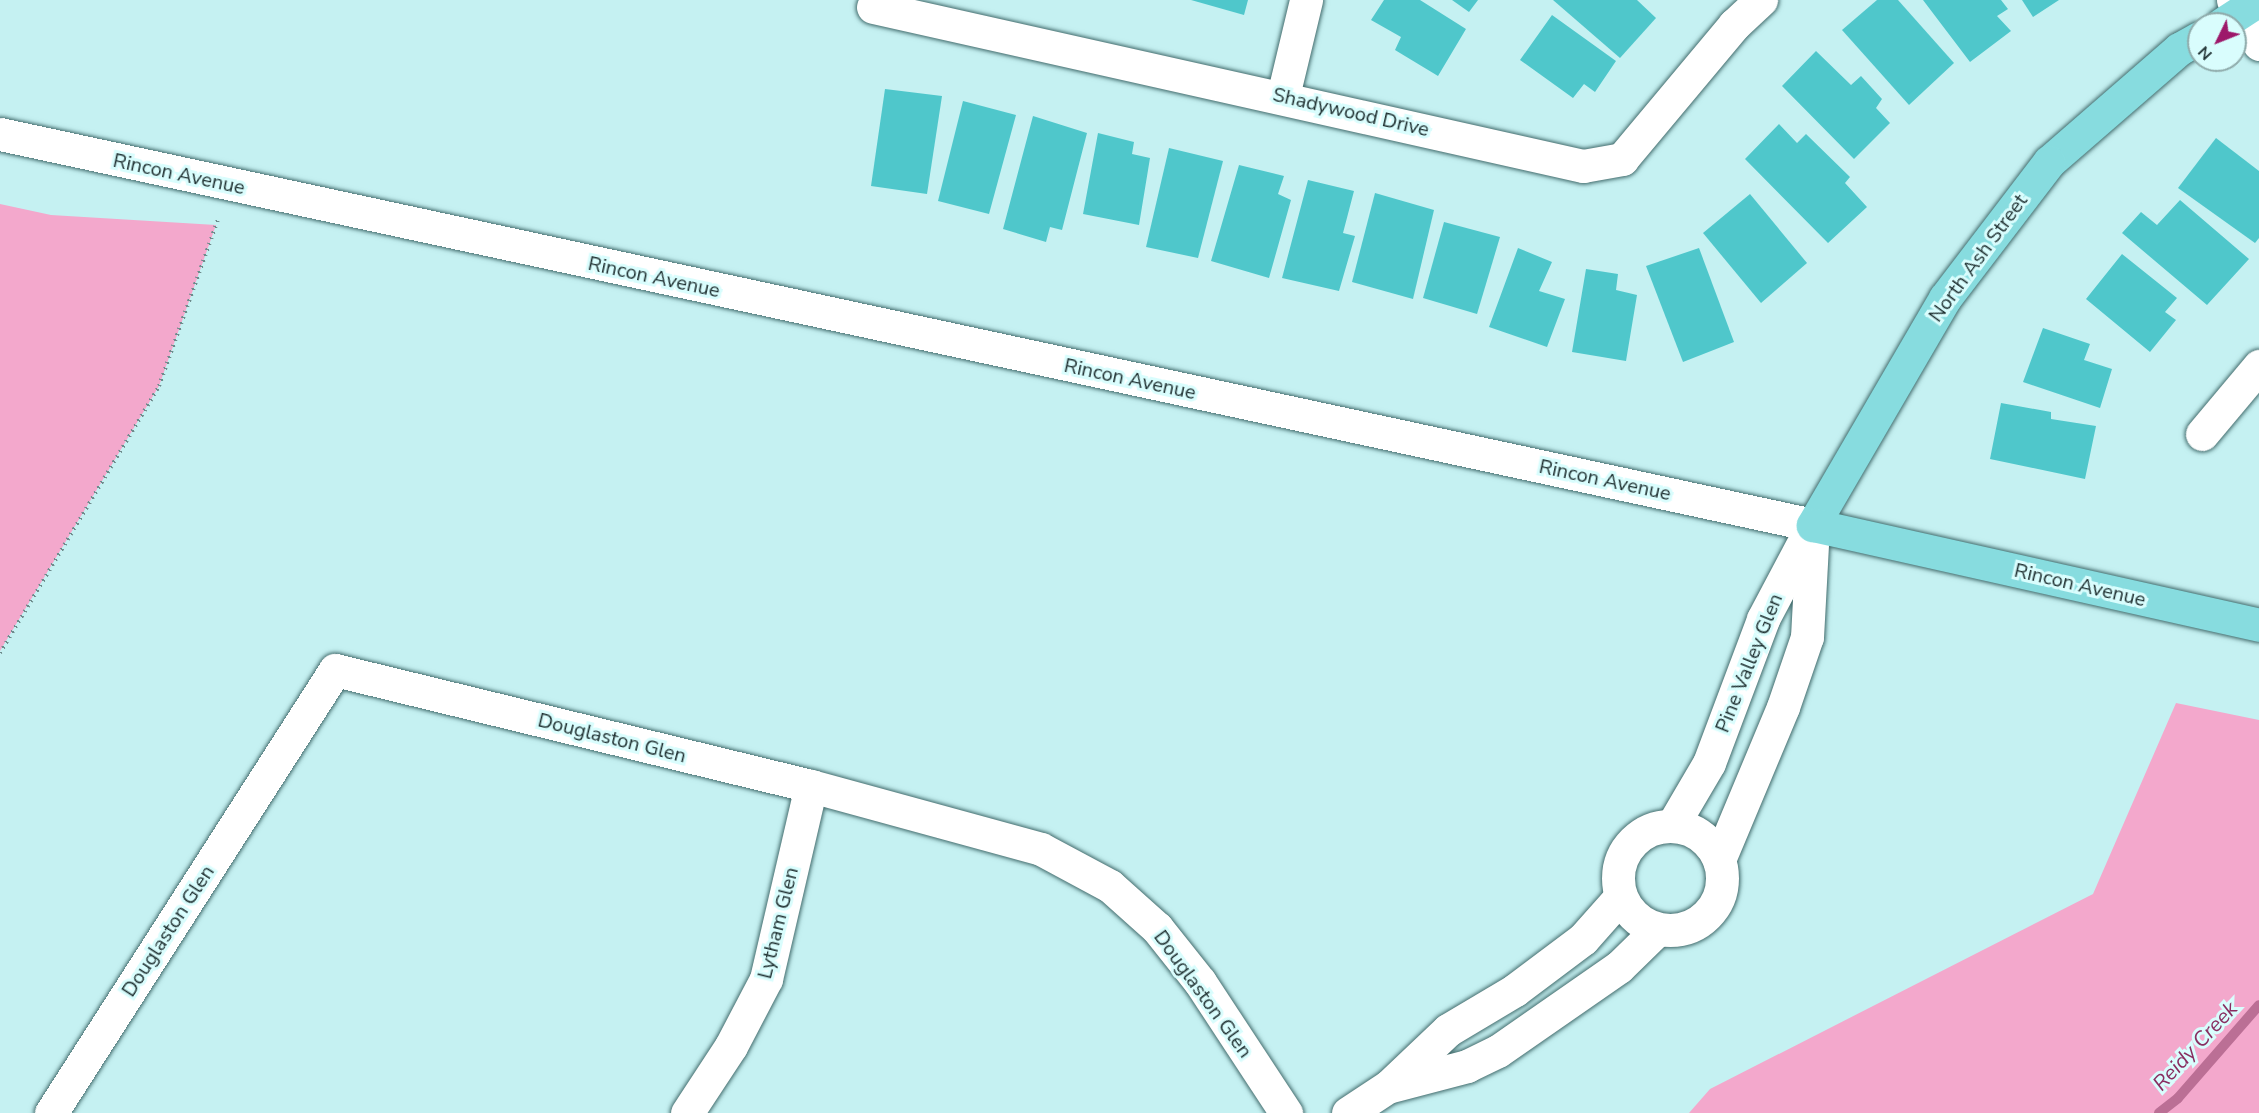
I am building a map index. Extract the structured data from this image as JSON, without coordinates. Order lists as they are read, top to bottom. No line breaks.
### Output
{"streets":{"main road":["Rincon Avenue","North Ash Street"],"street":["Shadywood Drive","Pine Valley Glen","Douglaston Glen","Lytham Glen"]},"crossings":[["Rincon Avenue","North Ash Street"],["Rincon Avenue","Pine Valley Glen"],["North Ash Street","Pine Valley Glen"],["Douglaston Glen","Lytham Glen"]],"water":["Reidy Creek"],"north":"bottom left"}
